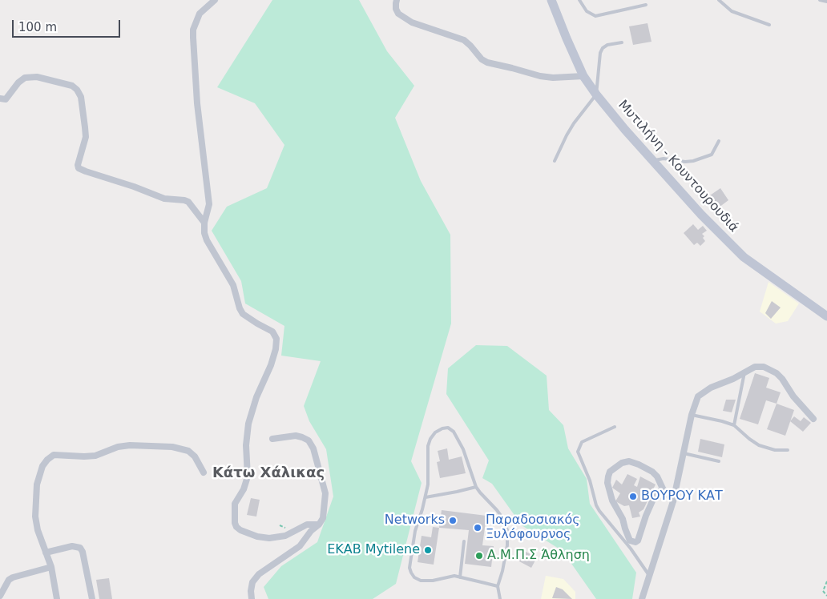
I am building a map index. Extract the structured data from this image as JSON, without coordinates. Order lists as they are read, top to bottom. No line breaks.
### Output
{"streets":{"main road":["Μυτιλήνη - Κουντουρουδιά"]},"districts":["Κάτω Χάλικας"],"places":["ΒΟΥΡΟΥ ΚΑΤ","Networks","Παραδοσιακός Ξυλόφουρνος","ΕΚΑΒ Mytilene","Α.Μ.Π.Σ Άθληση"],"scale_bar":"100 m"}
